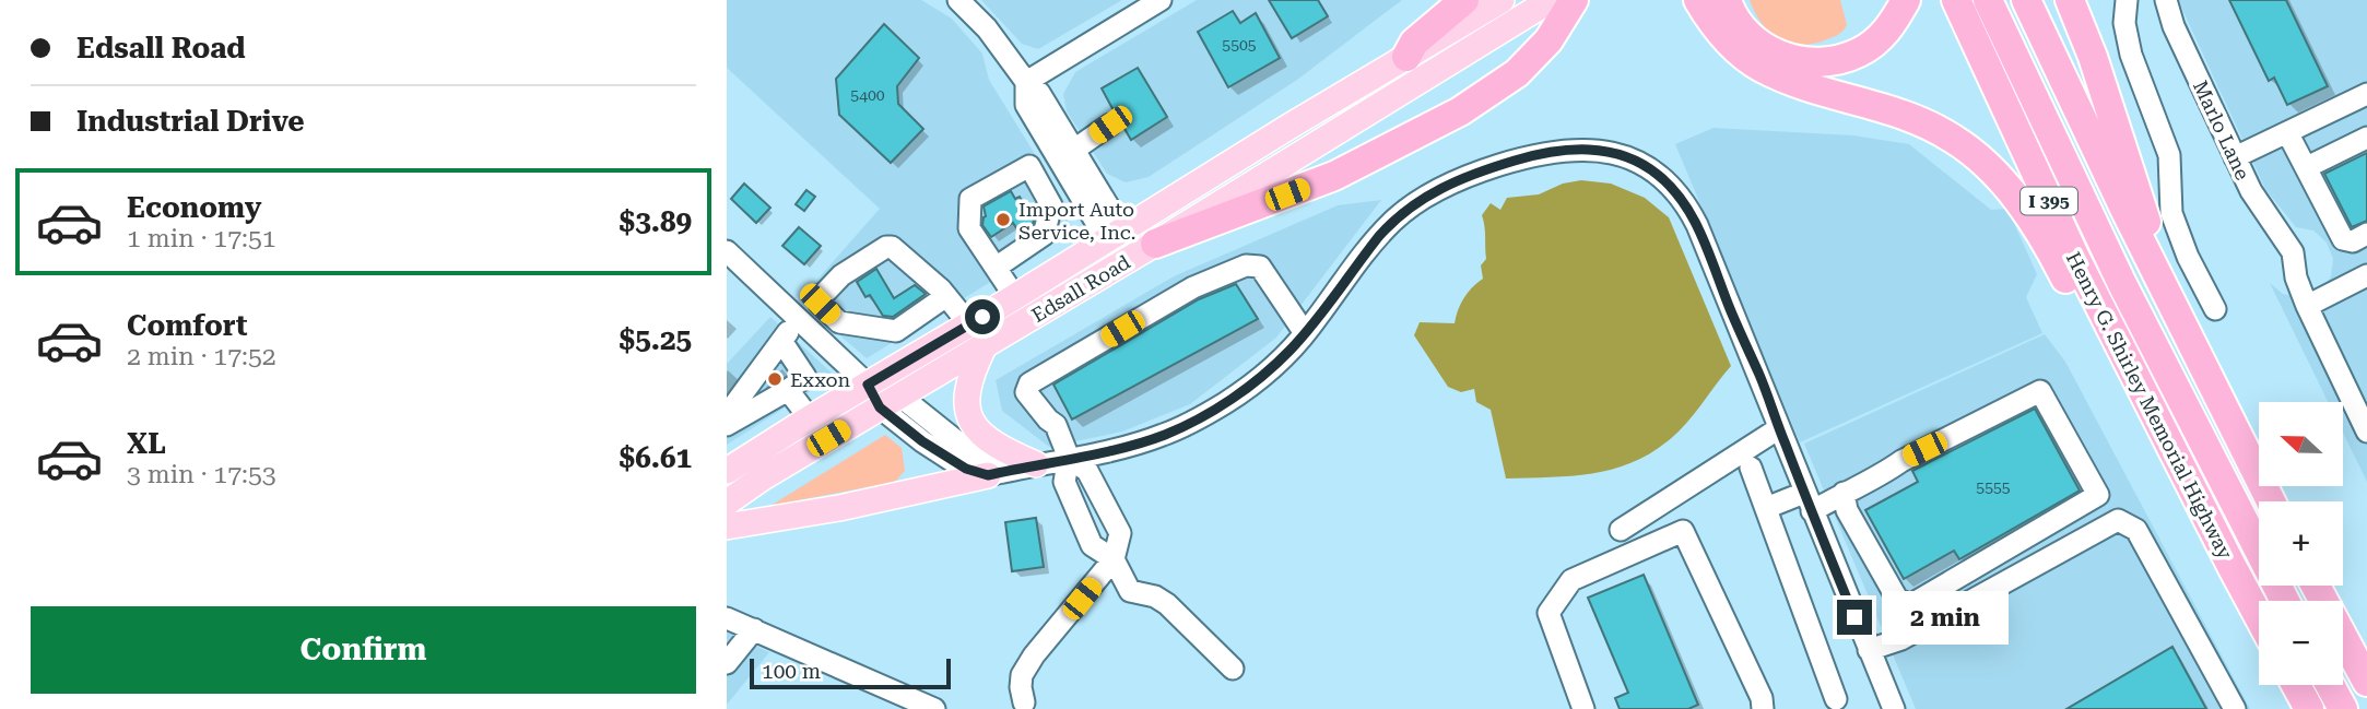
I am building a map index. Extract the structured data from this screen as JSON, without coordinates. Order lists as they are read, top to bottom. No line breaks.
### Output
{"streets":{"highway":["I 395","Henry G. Shirley Memorial Highway"],"main road":["Edsall Road"],"street":["Marlo Lane"]},"places":["Import Auto Service, Inc.","Exxon"],"house_numbers":["5505","5400","5555"],"scale_bar":"100 m","north":"left","page":{"banner":["Edsall Road","Industrial Drive"],"list":[{"name":"Economy","note":"1 min · 17:51","value":"$3.89"},{"name":"Comfort","note":"2 min · 17:52","value":"$5.25"},{"name":"XL","note":"3 min · 17:53","value":"$6.61"}],"map_buttons":["+","−"],"buttons":"Confirm","bubble":"2 min","scale":"100 m"}}
